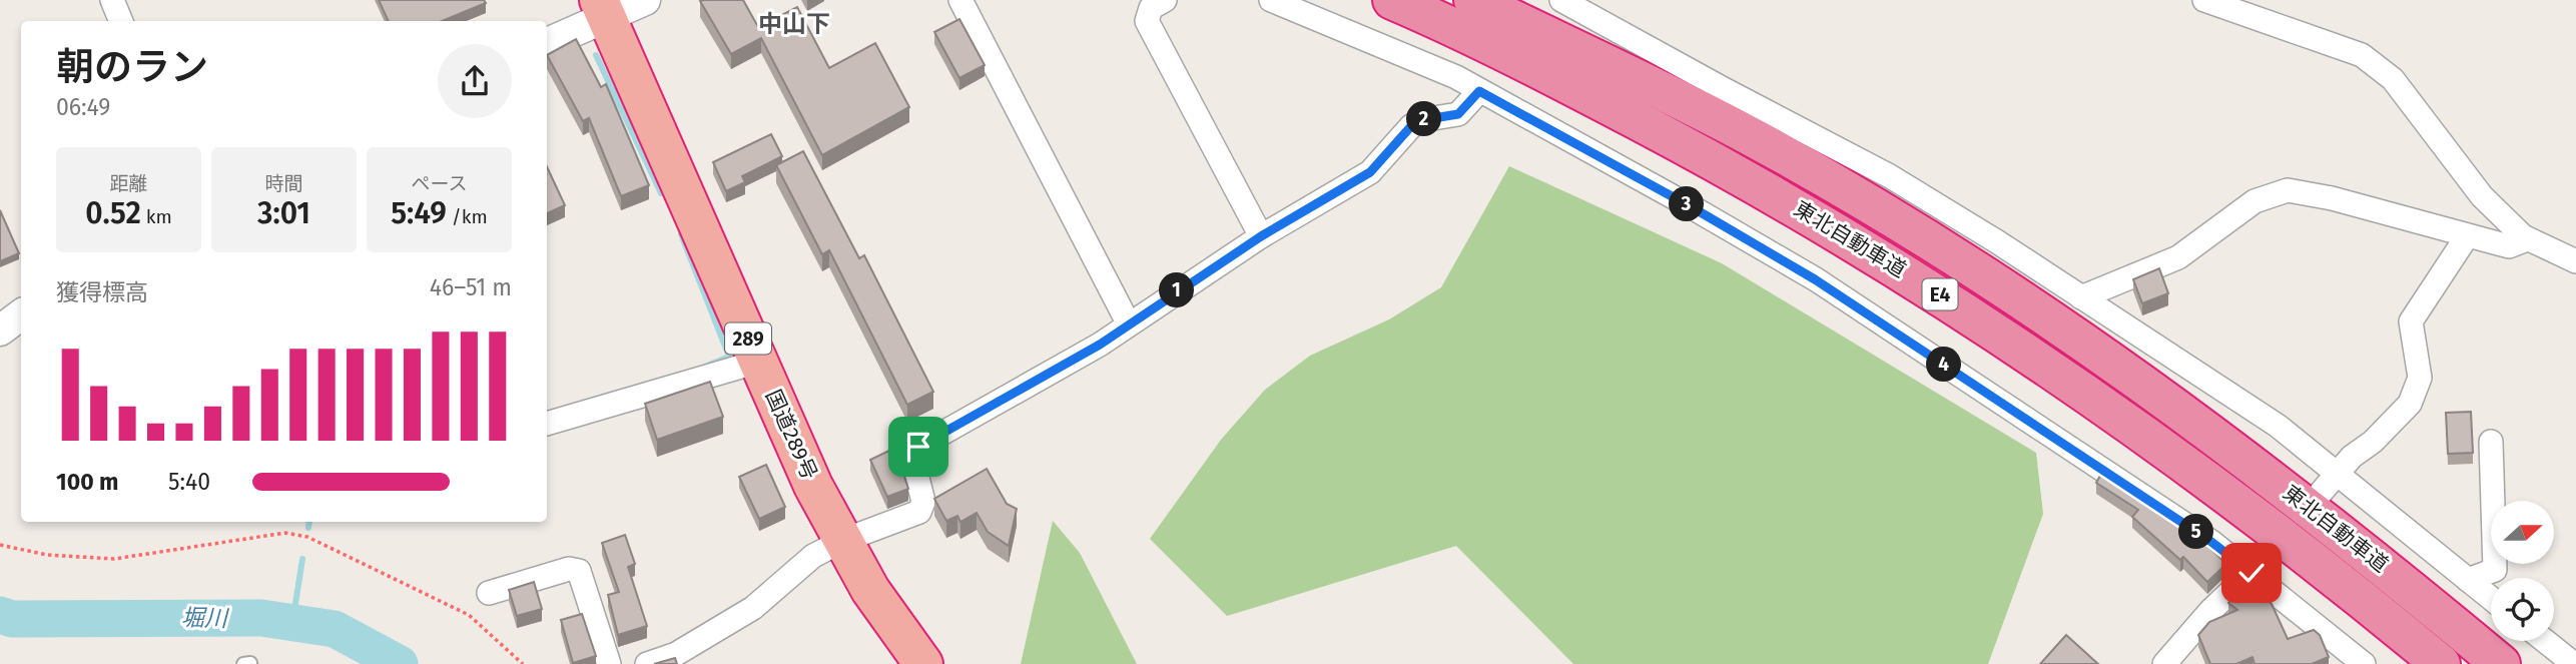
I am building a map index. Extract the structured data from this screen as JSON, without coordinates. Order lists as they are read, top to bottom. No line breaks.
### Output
{"streets":{"highway":["東北自動車道","E4","289","国道289号"]},"districts":["中山下"],"water":["堀川"],"north":"right","page":{"heading":["朝のラン","06:49"],"pins":["2","3","1","4","5"],"stats":[["距離","0.52 km"],["時間","3:01"],["ペース","5:49 /km"]],"chart":["獲得標高","46–51 m"],"list":[{"name":"100 m","note":"5:40"}]}}
